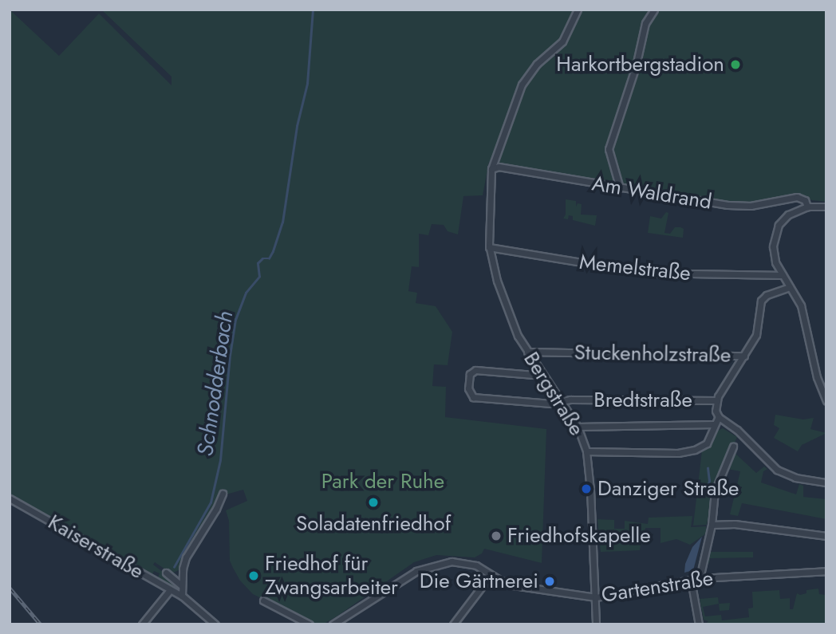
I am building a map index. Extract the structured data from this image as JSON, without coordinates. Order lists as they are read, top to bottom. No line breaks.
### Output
{"streets":{"street":["Am Waldrand","Memelstraße","Stuckenholzstraße","Bergstraße","Bredtstraße","Kaiserstraße","Gartenstraße"]},"crossings":[["Am Waldrand","Bergstraße"],["Memelstraße","Bergstraße"],["Stuckenholzstraße","Bergstraße"],["Bergstraße","Bredtstraße"],["Bergstraße","Gartenstraße"]],"water":["Schnodderbach"],"parks":["Park der Ruhe"],"places":["Harkortbergstadion","Danziger Straße","Soladatenfriedhof","Friedhofskapelle","Friedhof für Zwangsarbeiter","Die Gärtnerei"]}
